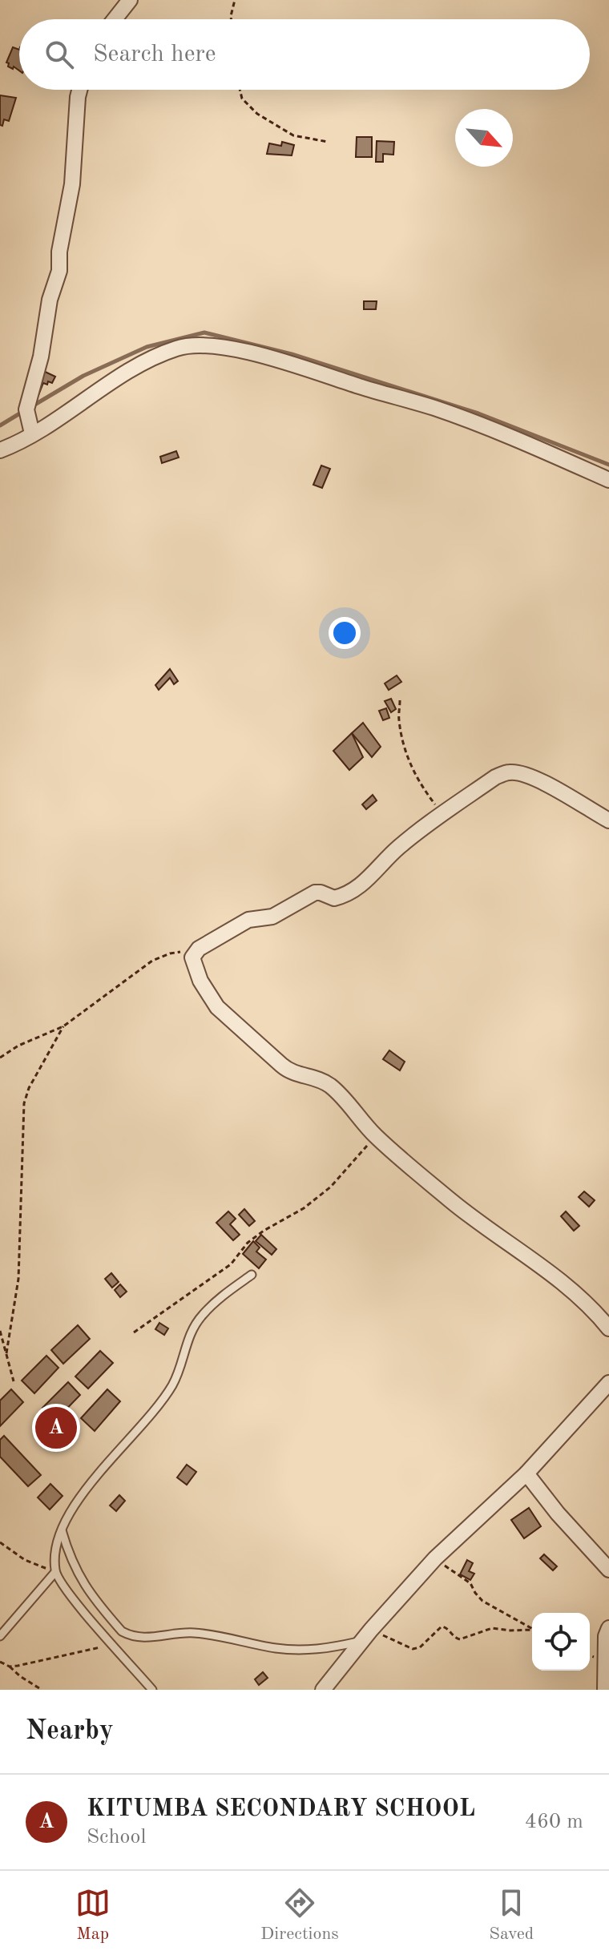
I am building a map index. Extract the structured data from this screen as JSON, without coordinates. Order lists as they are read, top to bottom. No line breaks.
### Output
{"north":"bottom right","page":{"search":"Search here","pins":"A","heading":"Nearby","list":[{"mark":"A","name":"KITUMBA SECONDARY SCHOOL","note":"School","value":"460 m"}],"nav":["Map","Directions","Saved"]}}
